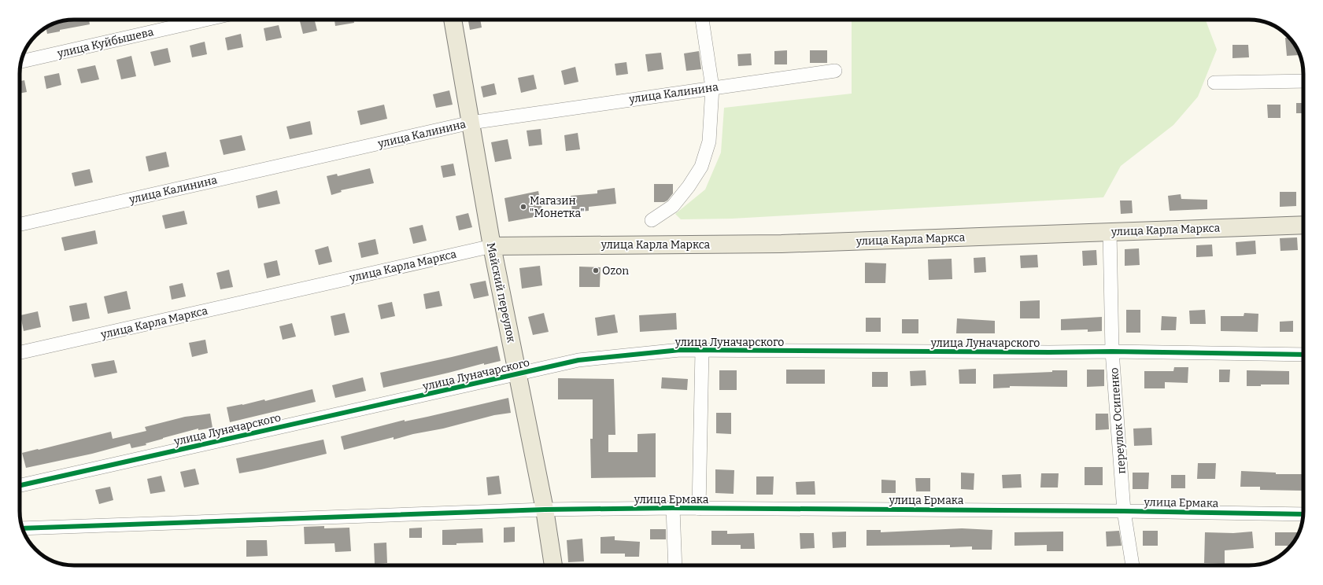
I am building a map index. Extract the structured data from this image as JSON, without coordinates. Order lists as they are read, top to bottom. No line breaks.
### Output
{"streets":{"main road":["улица Карла Маркса","Майский переулок"],"street":["улица Куйбышева","улица Калинина","улица Луначарского","переулок Осипенко","улица Ермака"]},"crossings":[["улица Калинина","Майский переулок"],["улица Карла Маркса","Майский переулок"],["улица Карла Маркса","переулок Осипенко"],["Майский переулок","улица Луначарского"],["Майский переулок","улица Ермака"],["улица Луначарского","переулок Осипенко"],["переулок Осипенко","улица Ермака"]],"places":["Магазин \"Монетка\"","Ozon"]}
